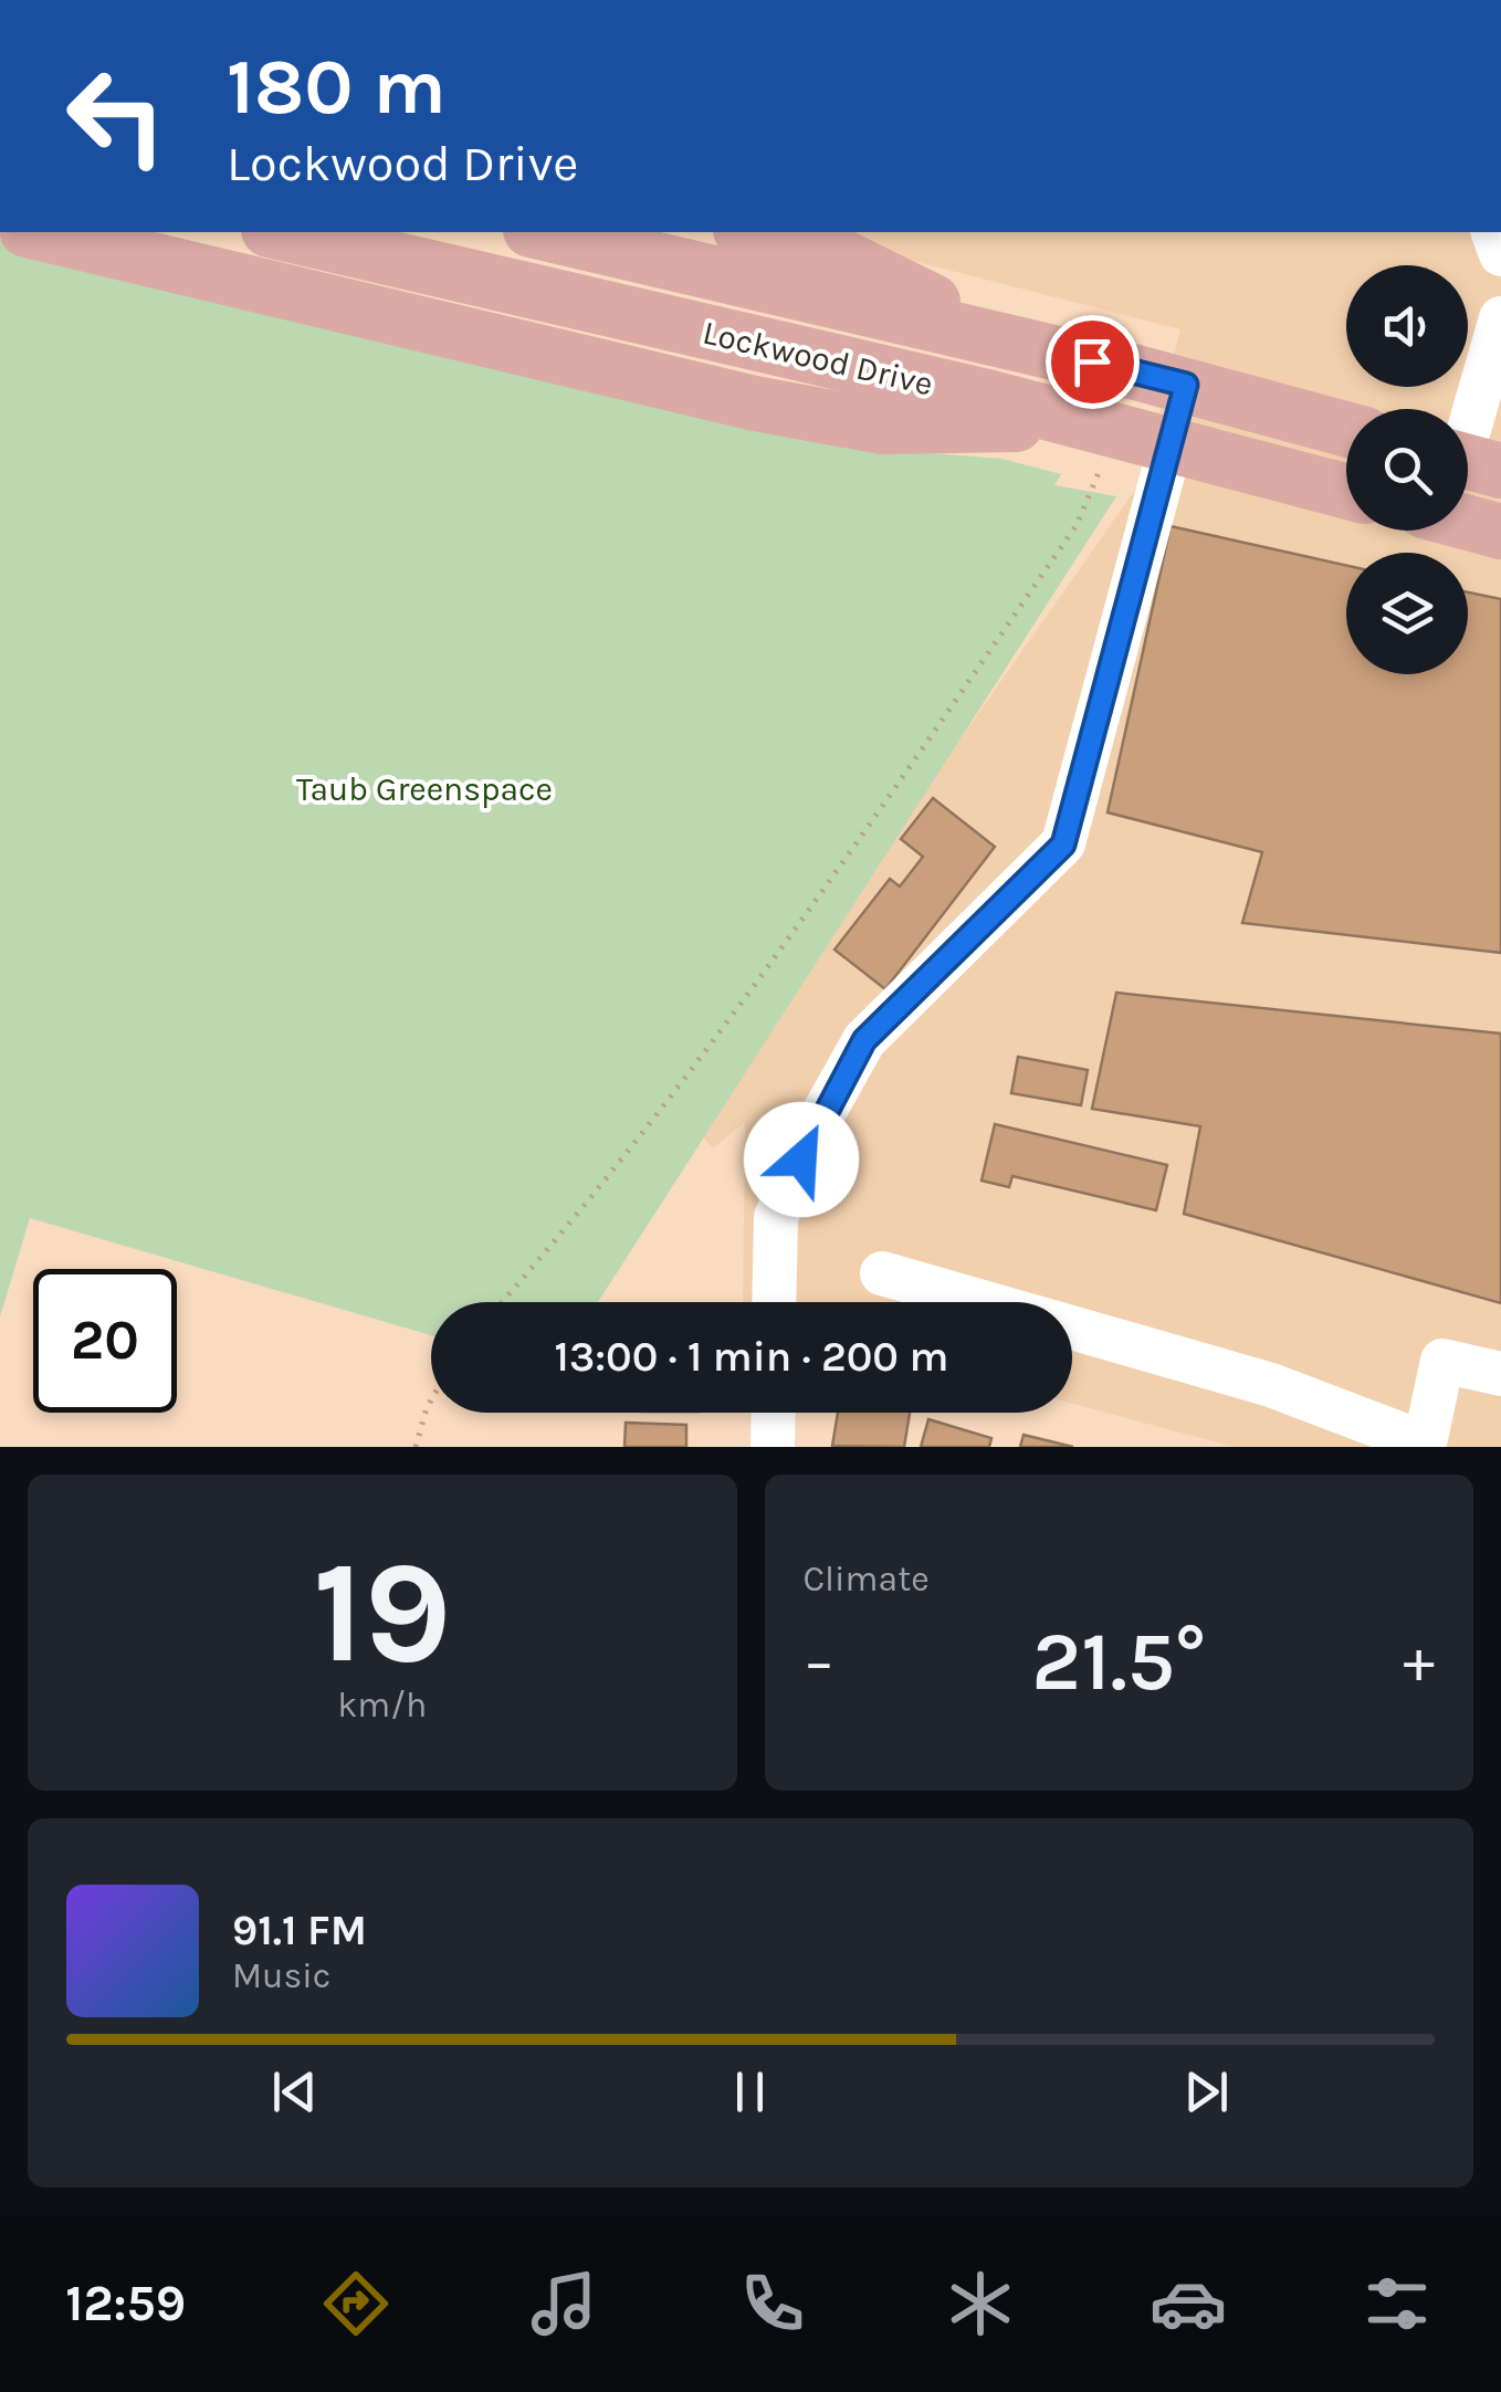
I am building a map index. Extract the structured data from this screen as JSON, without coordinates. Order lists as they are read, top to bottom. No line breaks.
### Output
{"streets":{"main road":["Lockwood Drive"]},"parks":["Taub Greenspace"],"page":{"turn":["180 m","Lockwood Drive"],"limit":"20","trip":"13:00 · 1 min · 200 m","tile":[["19","km/h"],"Climate"],"heat":["−","21.5°","+"],"song":["91.1 FM","Music"],"tabs":"12:59"}}
